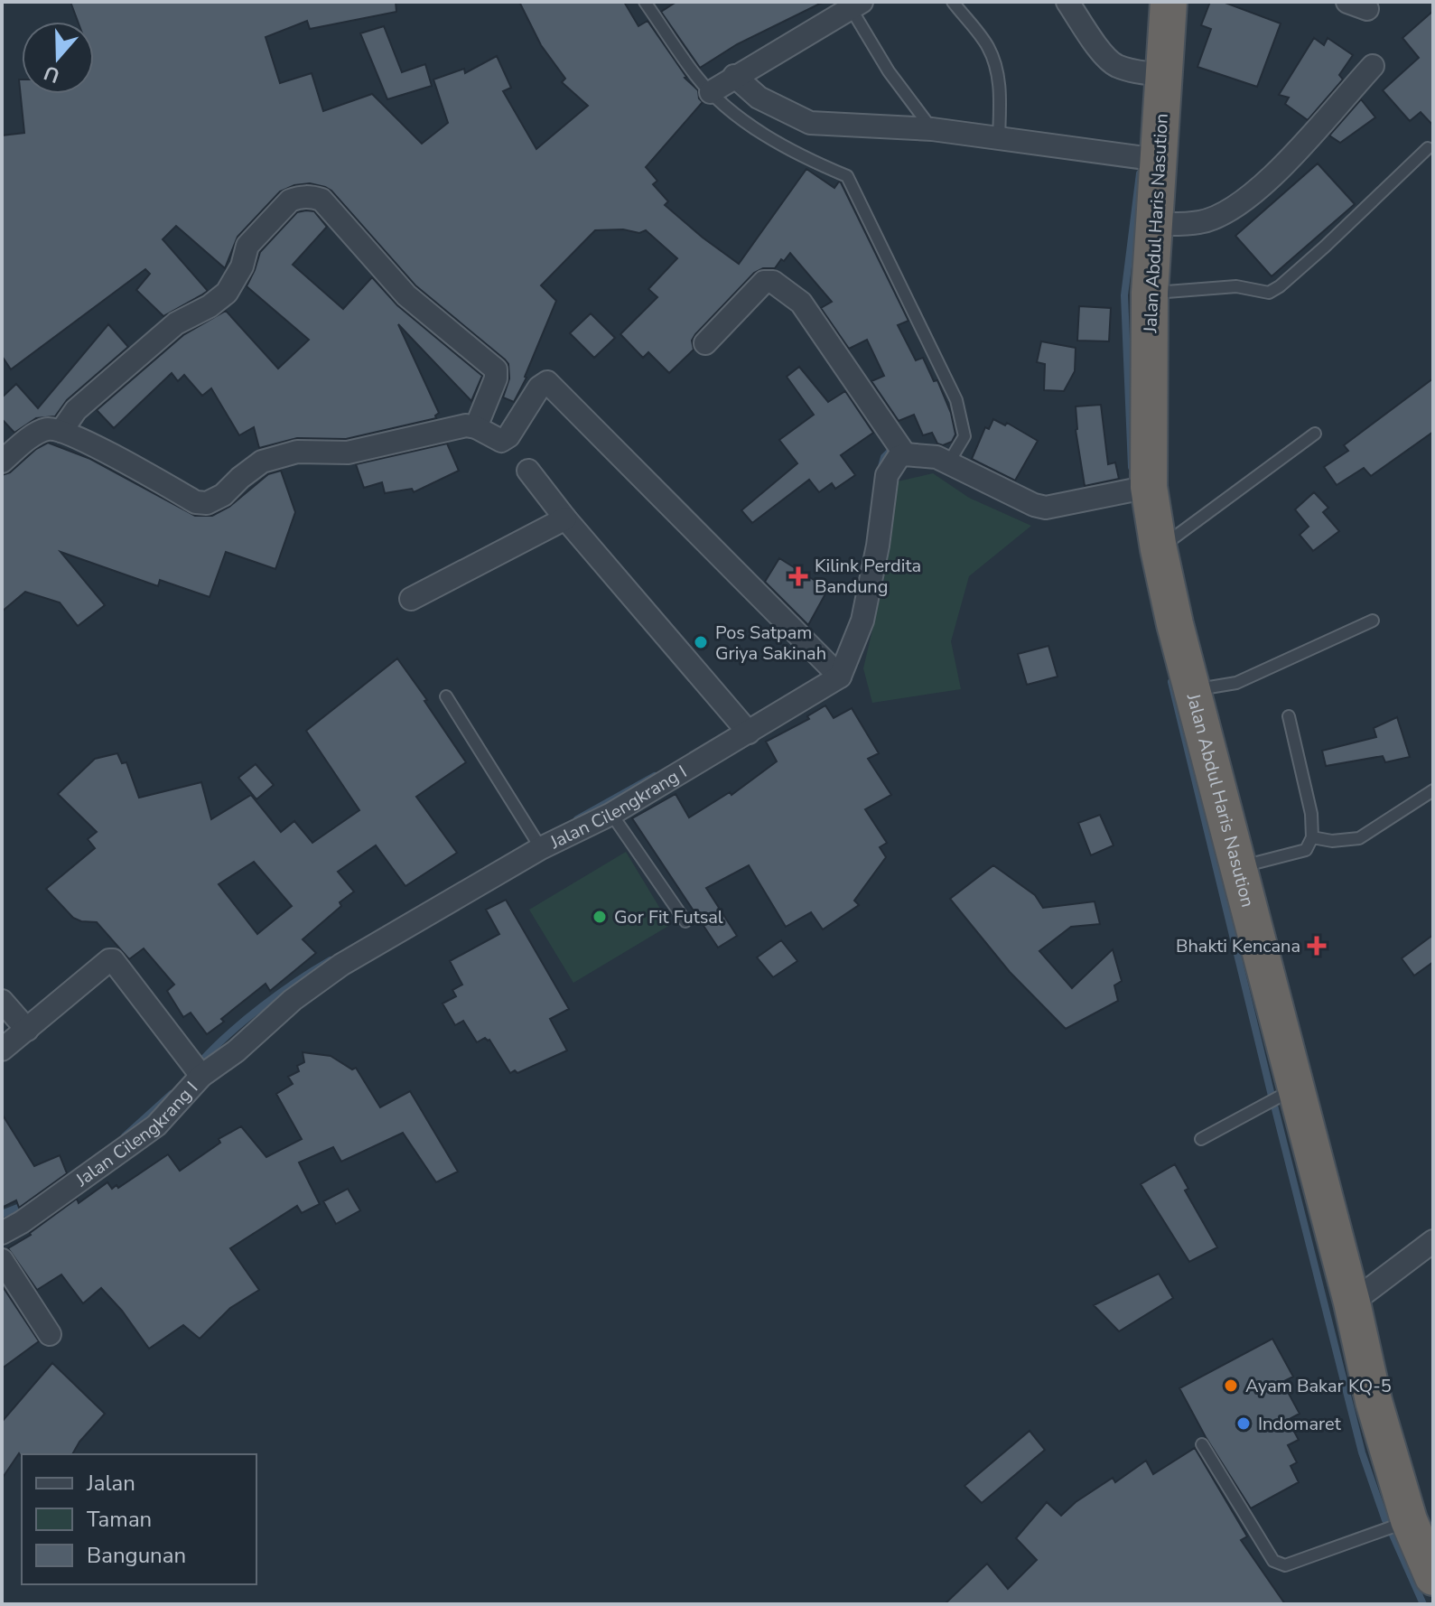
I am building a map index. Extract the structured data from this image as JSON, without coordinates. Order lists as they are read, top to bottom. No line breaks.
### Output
{"streets":{"highway":["Jalan Abdul Haris Nasution"],"street":["Jalan Cilengkrang I"]},"places":{"health":["Kilink Perdita Bandung","Bhakti Kencana"],"other":["Pos Satpam Griya Sakinah","Gor Fit Futsal","Ayam Bakar KQ-5","Indomaret"]},"legend":["Jalan","Taman","Bangunan"],"north":"bottom"}
